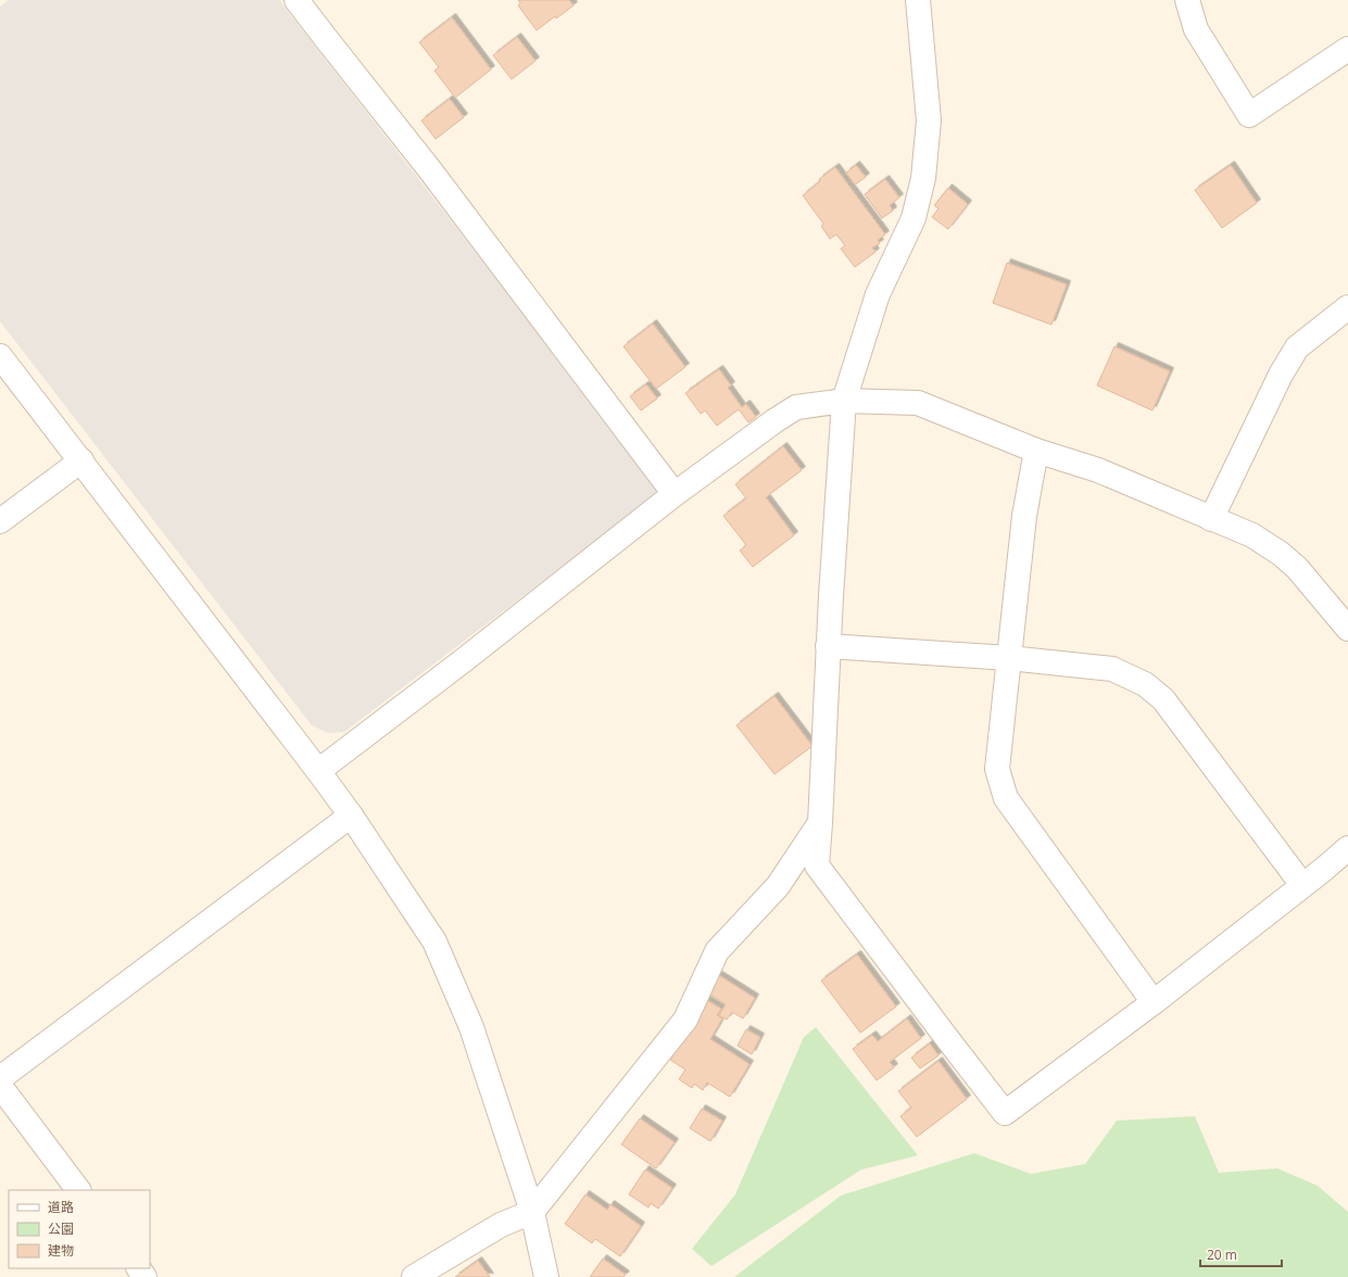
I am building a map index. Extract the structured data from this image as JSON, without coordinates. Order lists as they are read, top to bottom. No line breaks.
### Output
{"legend":["道路","公園","建物"],"scale_bar":"20 m"}
